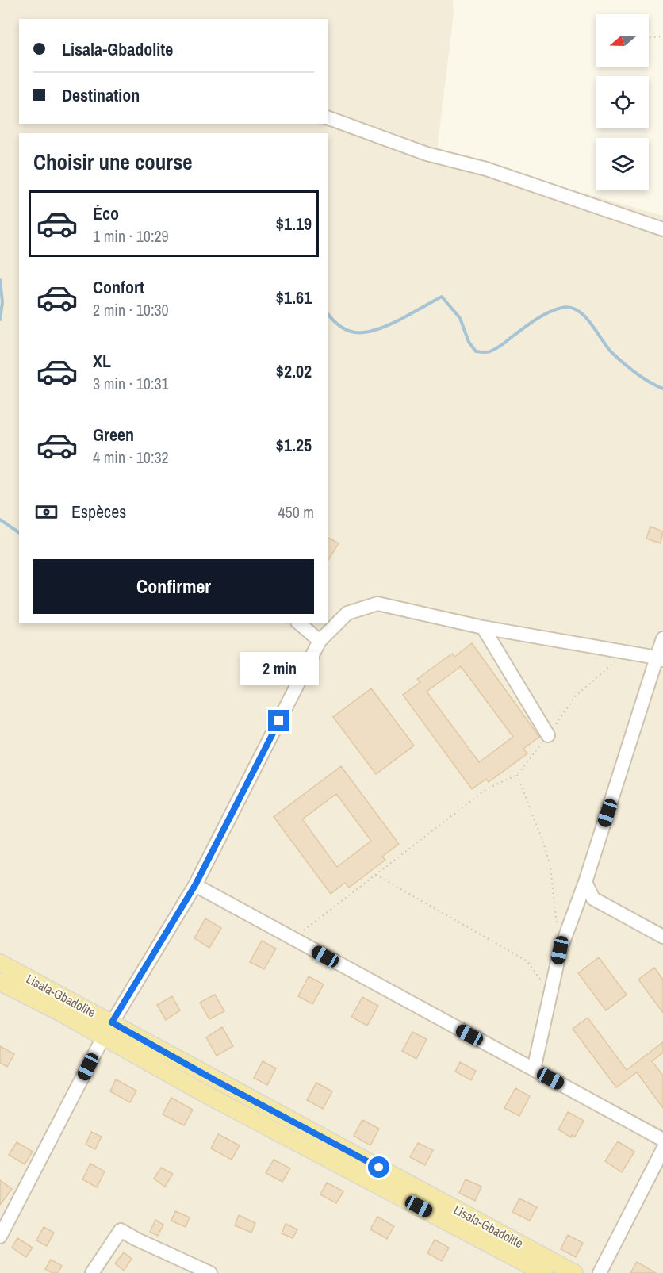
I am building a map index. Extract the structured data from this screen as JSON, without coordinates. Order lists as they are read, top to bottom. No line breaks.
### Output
{"streets":{"main road":["Lisala-Gbadolite"]},"north":"left","page":{"banner":["Lisala-Gbadolite","Destination"],"heading":"Choisir une course","list":[{"name":"Éco","note":"1 min · 10:29","value":"$1.19"},{"name":"Confort","note":"2 min · 10:30","value":"$1.61"},{"name":"XL","note":"3 min · 10:31","value":"$2.02"},{"name":"Green","note":"4 min · 10:32","value":"$1.25"}],"pay":["Espèces","450 m"],"buttons":"Confirmer","bubble":"2 min"}}
